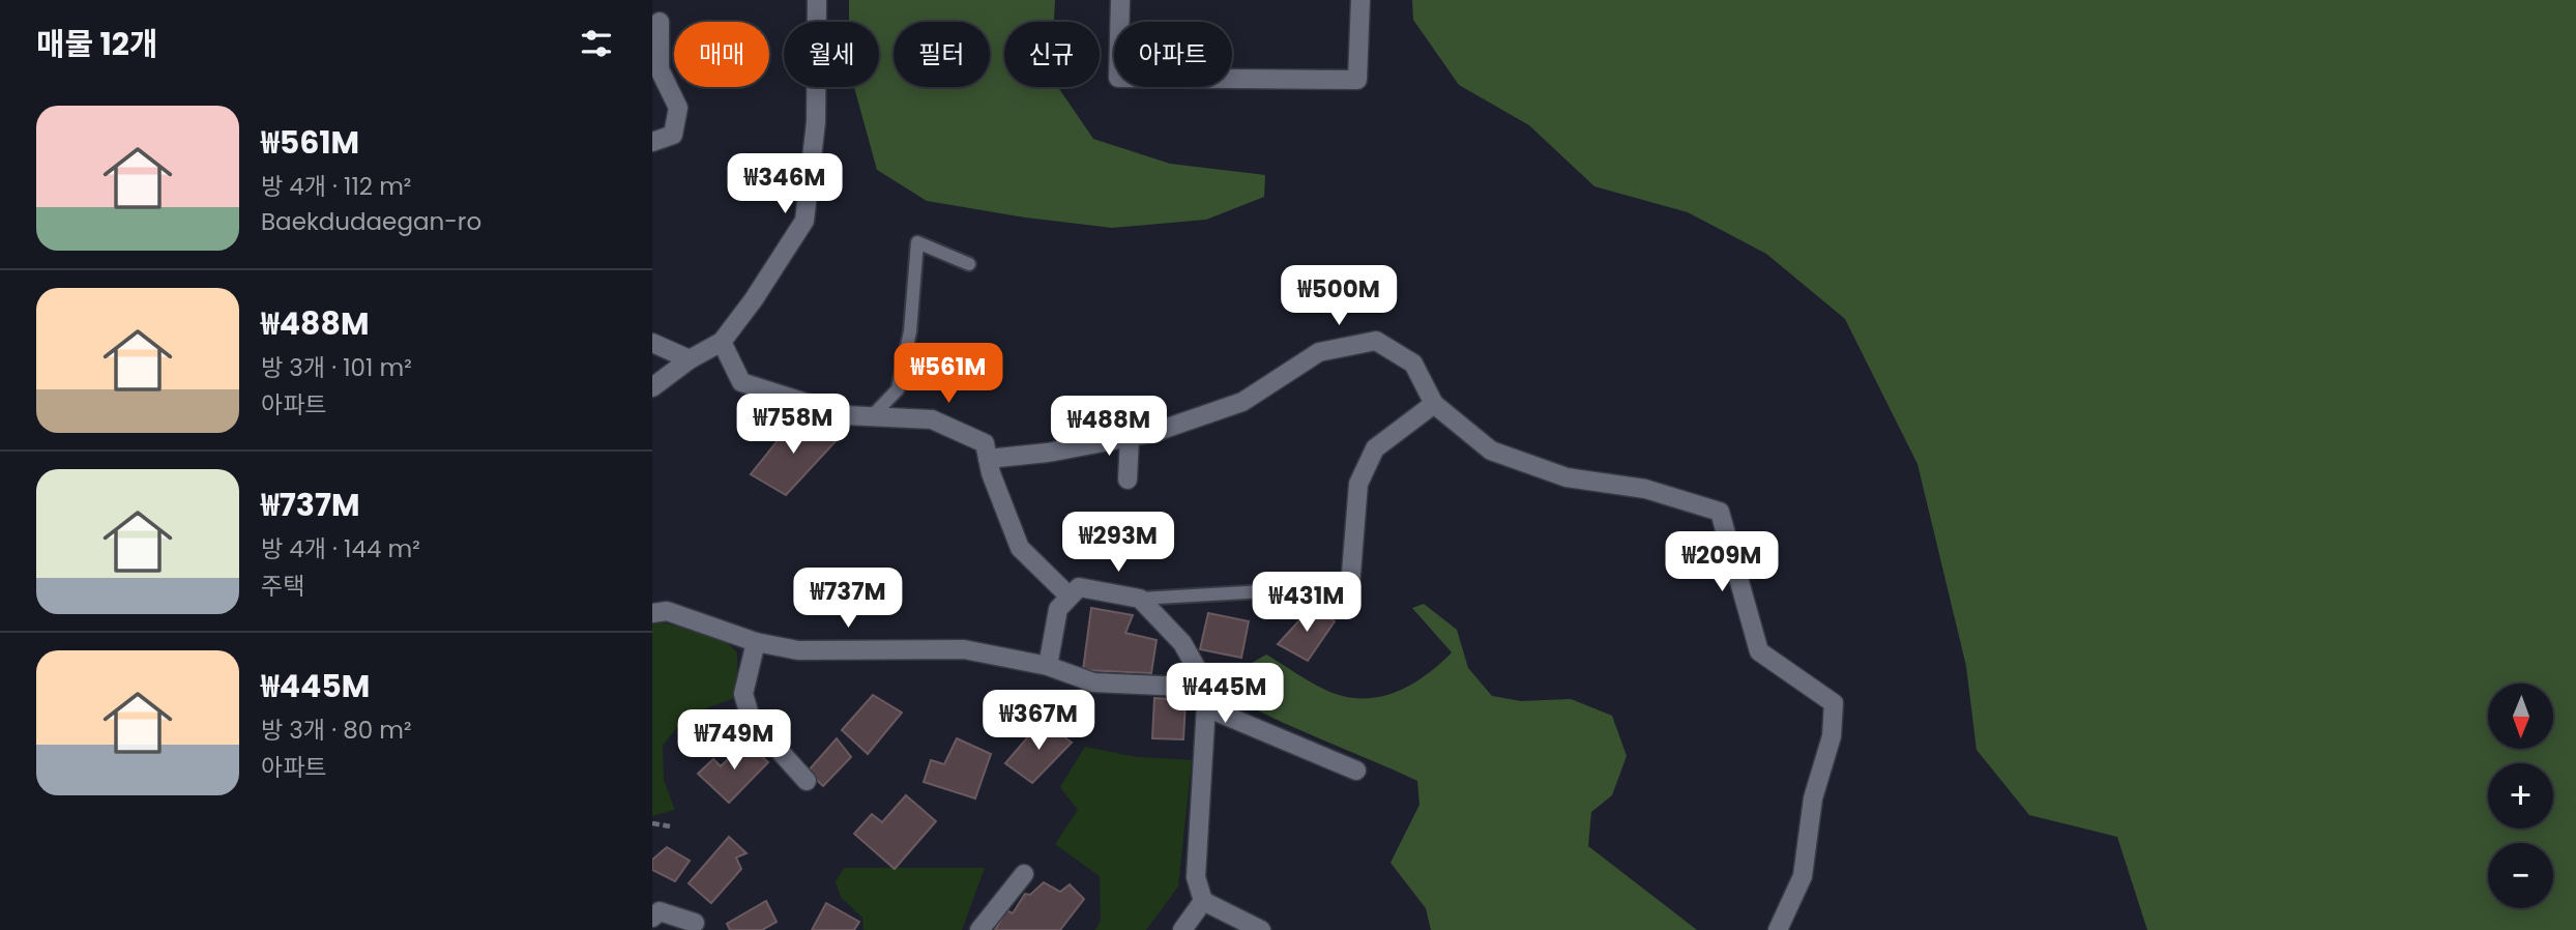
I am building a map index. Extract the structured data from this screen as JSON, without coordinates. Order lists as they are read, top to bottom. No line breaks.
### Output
{"north":"bottom","page":{"heading":"매물 12개","chip":["매매","월세","필터","신규","아파트"],"list":[{"name":"₩561M","note":"방 4개 · 112 m² · Baekdudaegan-ro"},{"name":"₩488M","note":"방 3개 · 101 m² · 아파트"},{"name":"₩737M","note":"방 4개 · 144 m² · 주택"},{"name":"₩445M","note":"방 3개 · 80 m² · 아파트"}],"price":["₩346M","₩500M","₩561M","₩758M","₩488M","₩293M","₩209M","₩737M","₩431M","₩445M","₩367M","₩749M"],"map_buttons":["+","−"]}}
